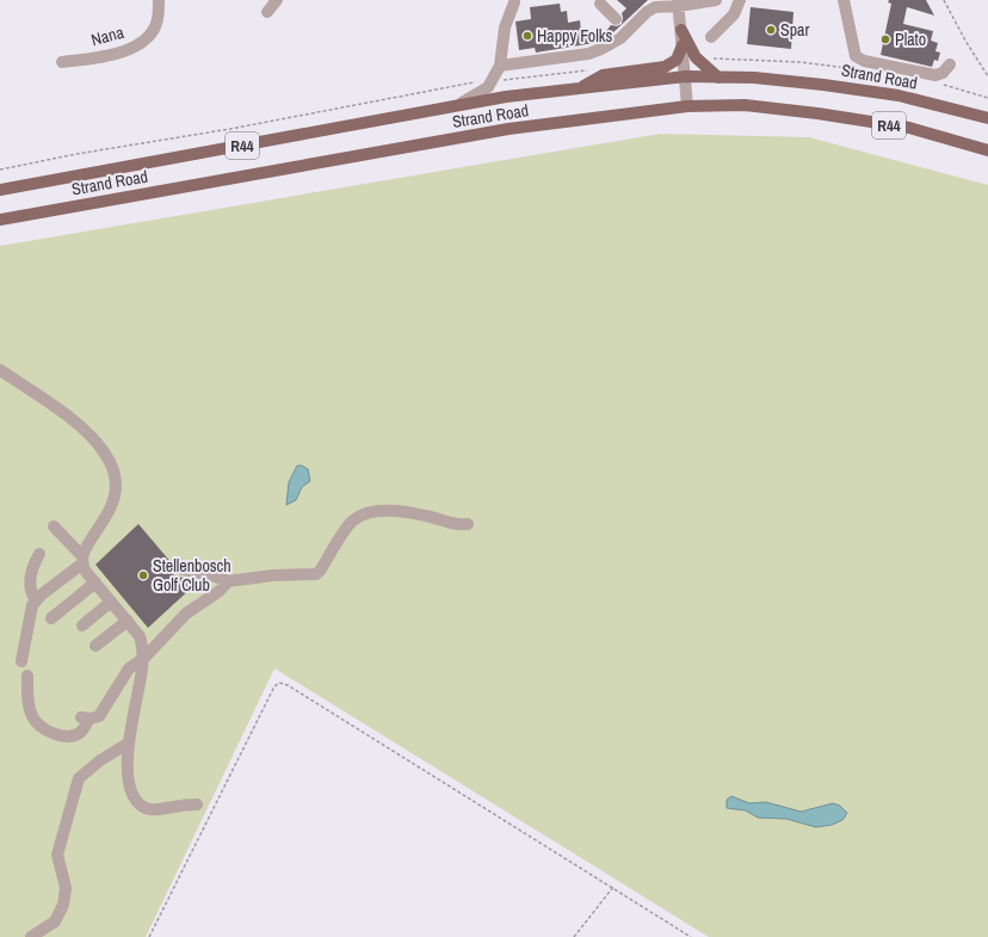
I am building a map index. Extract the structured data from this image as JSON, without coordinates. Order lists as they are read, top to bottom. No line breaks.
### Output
{"streets":{"main road":["Strand Road","R44"],"street":["Nana"]},"places":["Spar","Happy Folks","Plato","Stellenbosch Golf Club"]}
